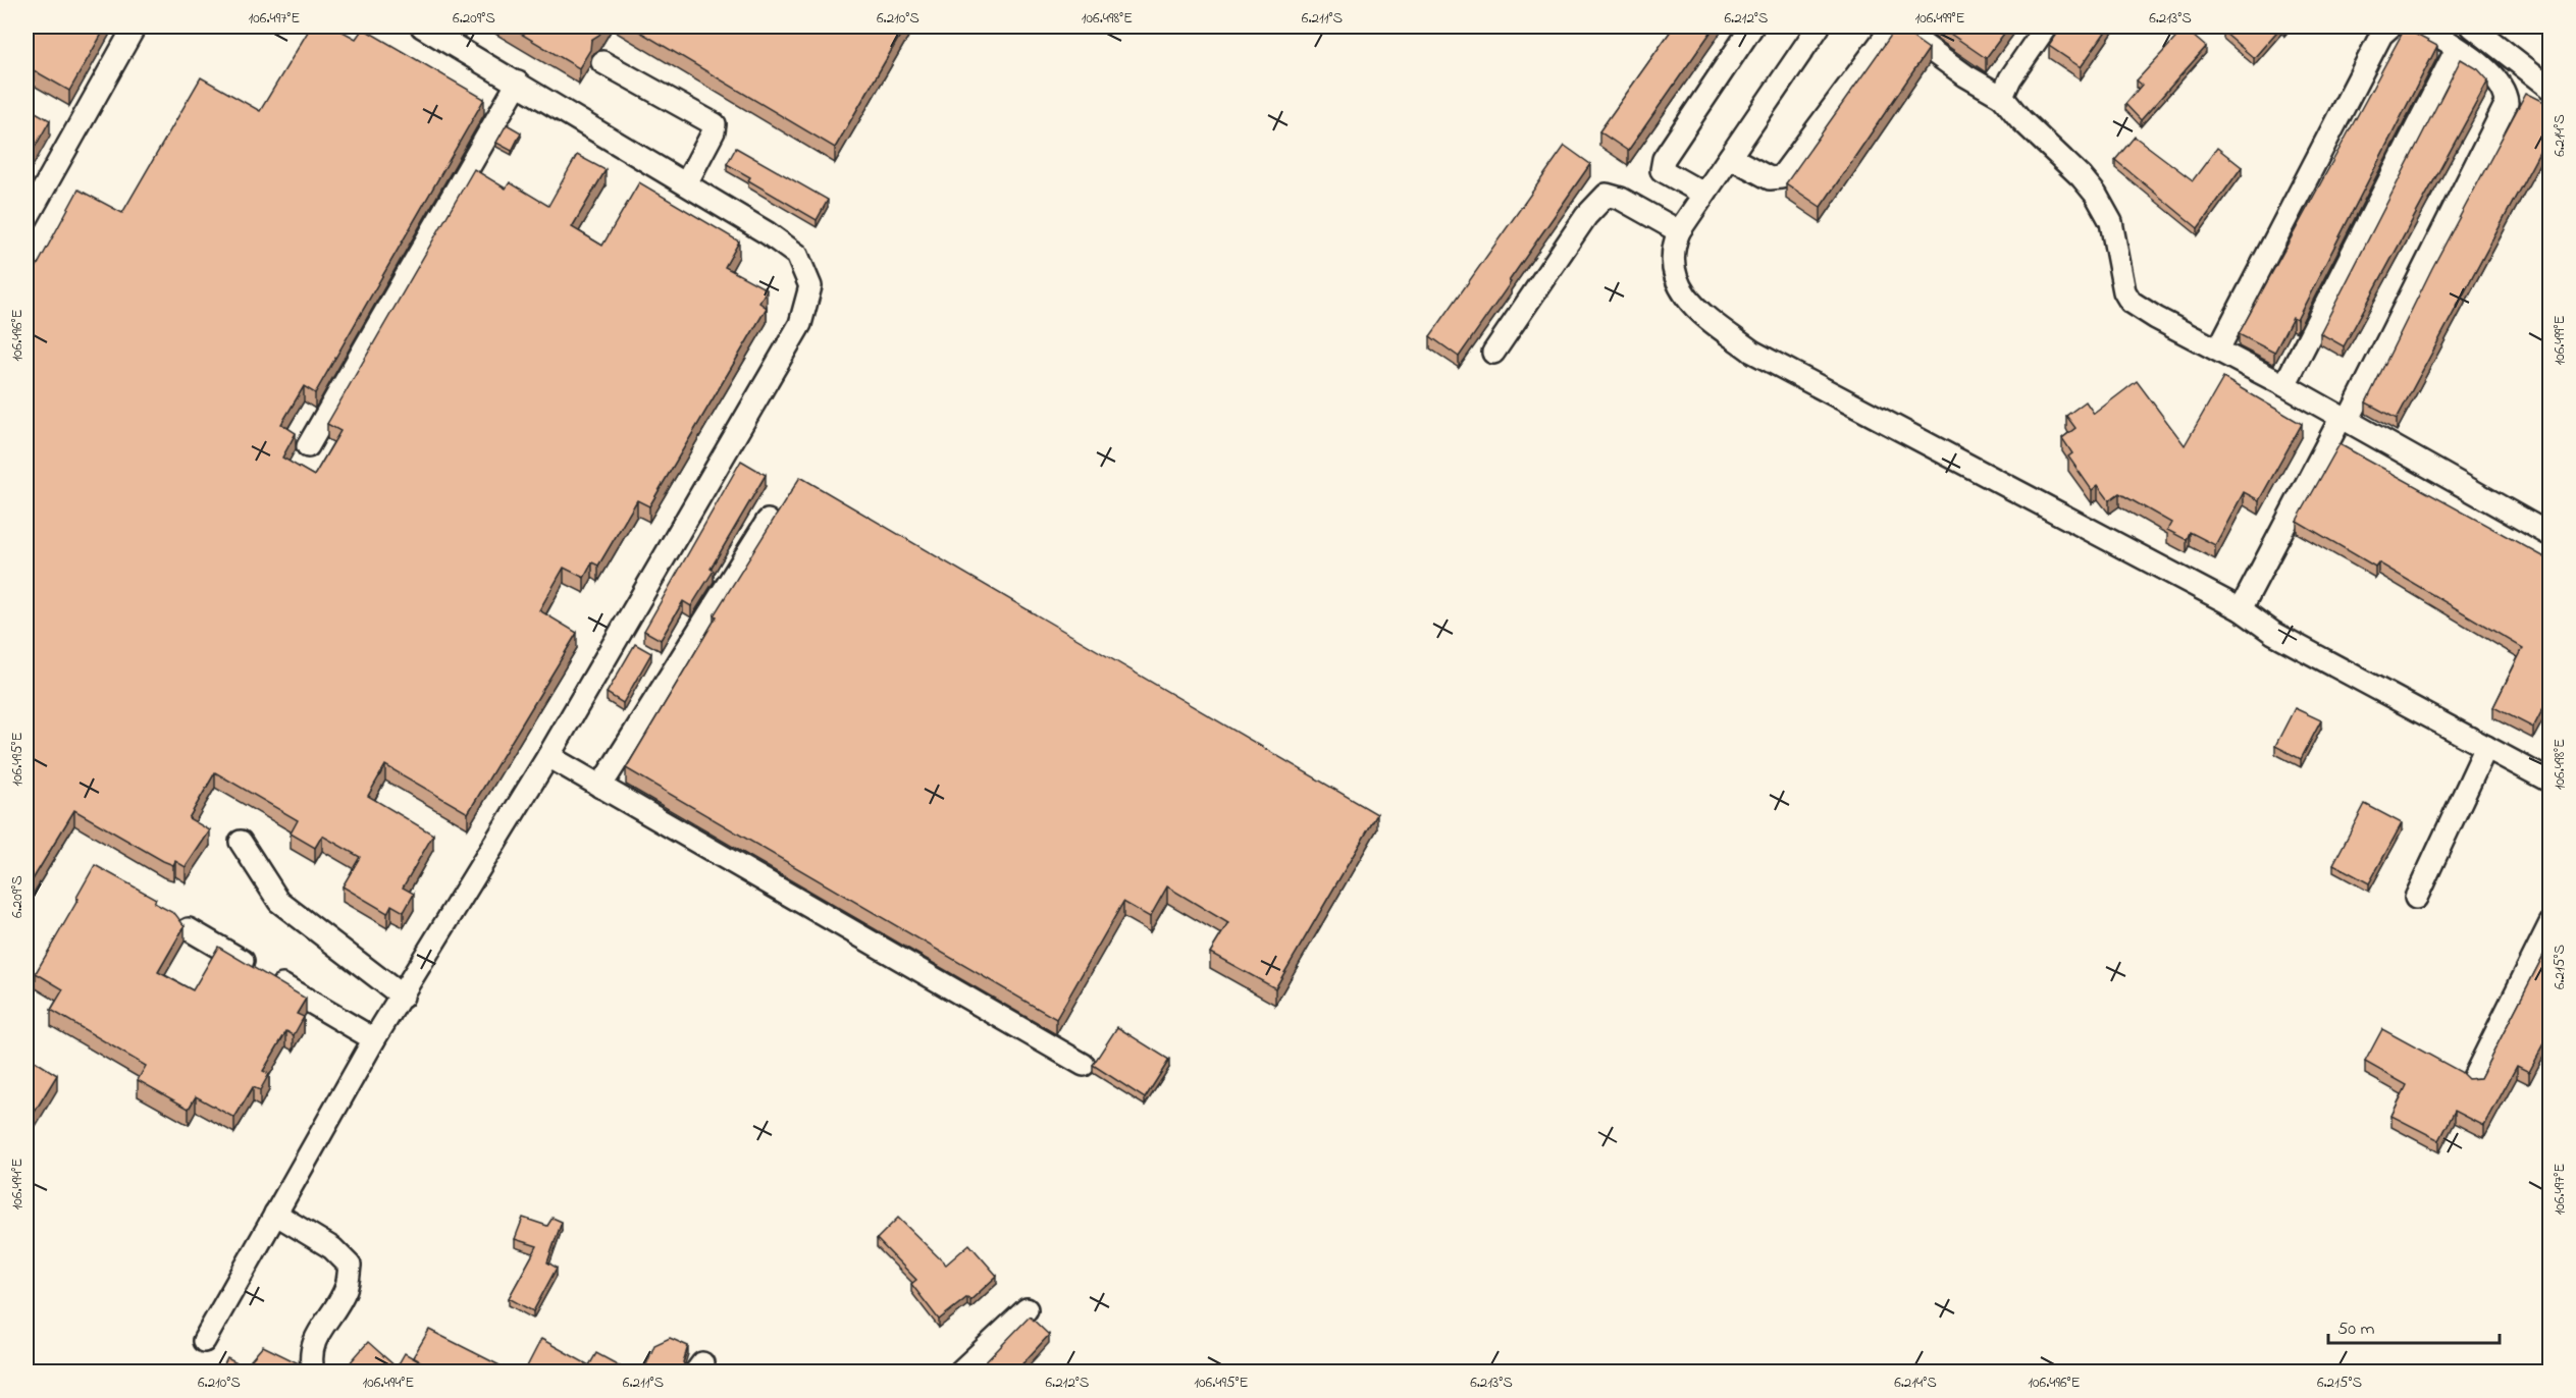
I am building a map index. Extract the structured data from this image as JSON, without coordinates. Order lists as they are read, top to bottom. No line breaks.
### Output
{"scale_bar":"50 m","coordinates":["106.497°E","6.209°S","6.210°S","106.498°E","6.211°S","6.212°S","106.499°E","6.213°S","6.214°S","106.496°E","106.495°E","6.215°S","106.494°E"]}
